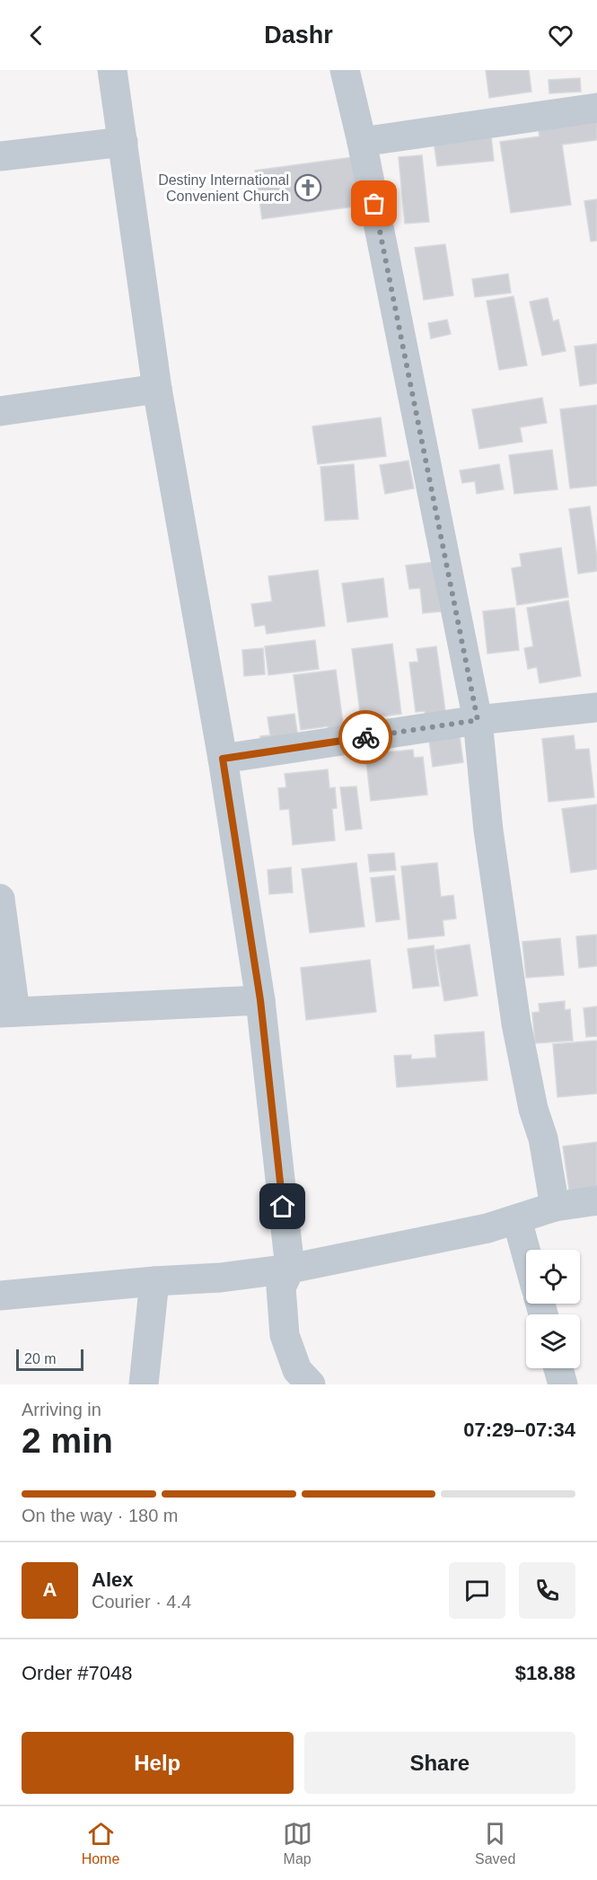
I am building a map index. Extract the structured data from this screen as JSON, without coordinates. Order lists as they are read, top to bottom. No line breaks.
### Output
{"places":{"church":["Destiny International Convenient Church"]},"scale_bar":"20 m","page":{"header":"Dashr","scale":"20 m","heading":["2 min","Arriving in","07:29–07:34"],"panel":["Alex","Courier · 4.4","Order #7048","$18.88"],"bar":"On the way · 180 m","round":"A","buttons":["Help","Share"],"tabs":["Home","Map","Saved"]}}
